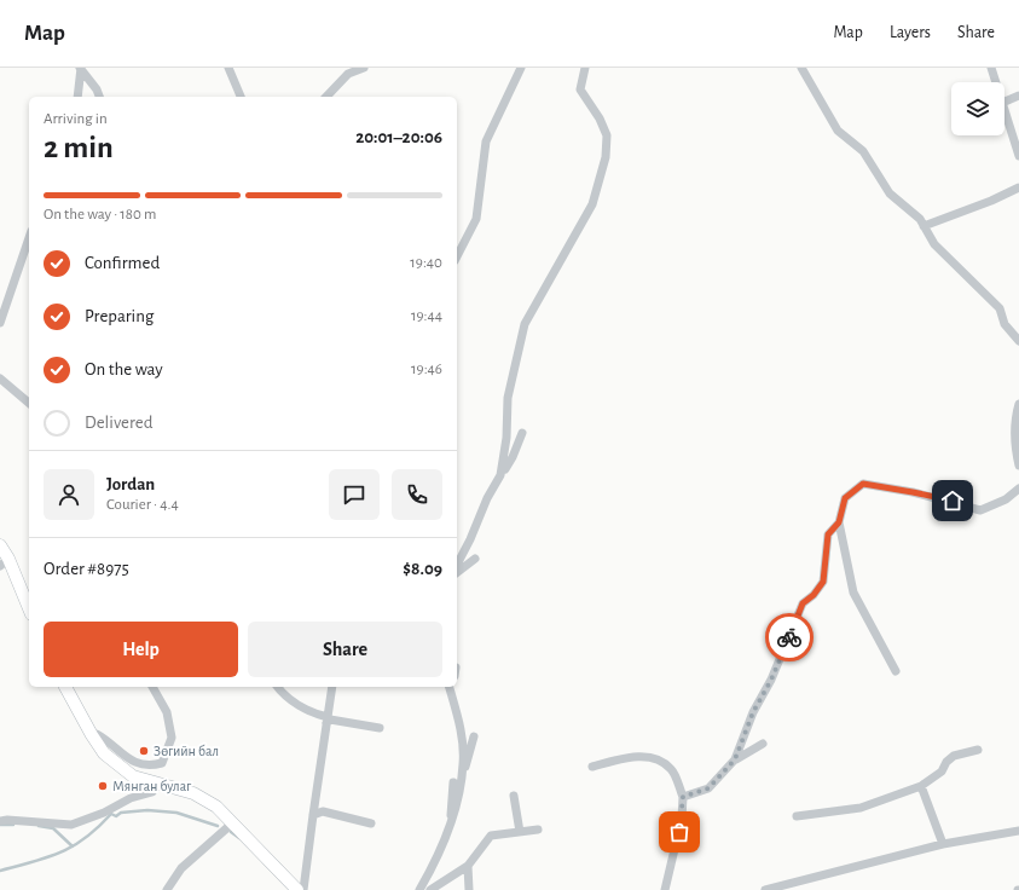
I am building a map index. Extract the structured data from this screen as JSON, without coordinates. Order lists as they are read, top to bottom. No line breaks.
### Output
{"places":["Зөгийн бал","Мянган булаг"],"page":{"header":"Map","nav":["Map","Layers","Share"],"heading":["2 min","Arriving in","20:01–20:06"],"panel":["Jordan","Courier · 4.4","Order #8975","$8.09"],"bar":"On the way · 180 m","list":[["Confirmed","19:40"],["Preparing","19:44"],["On the way","19:46"],"Delivered"],"buttons":["Help","Share"]}}
